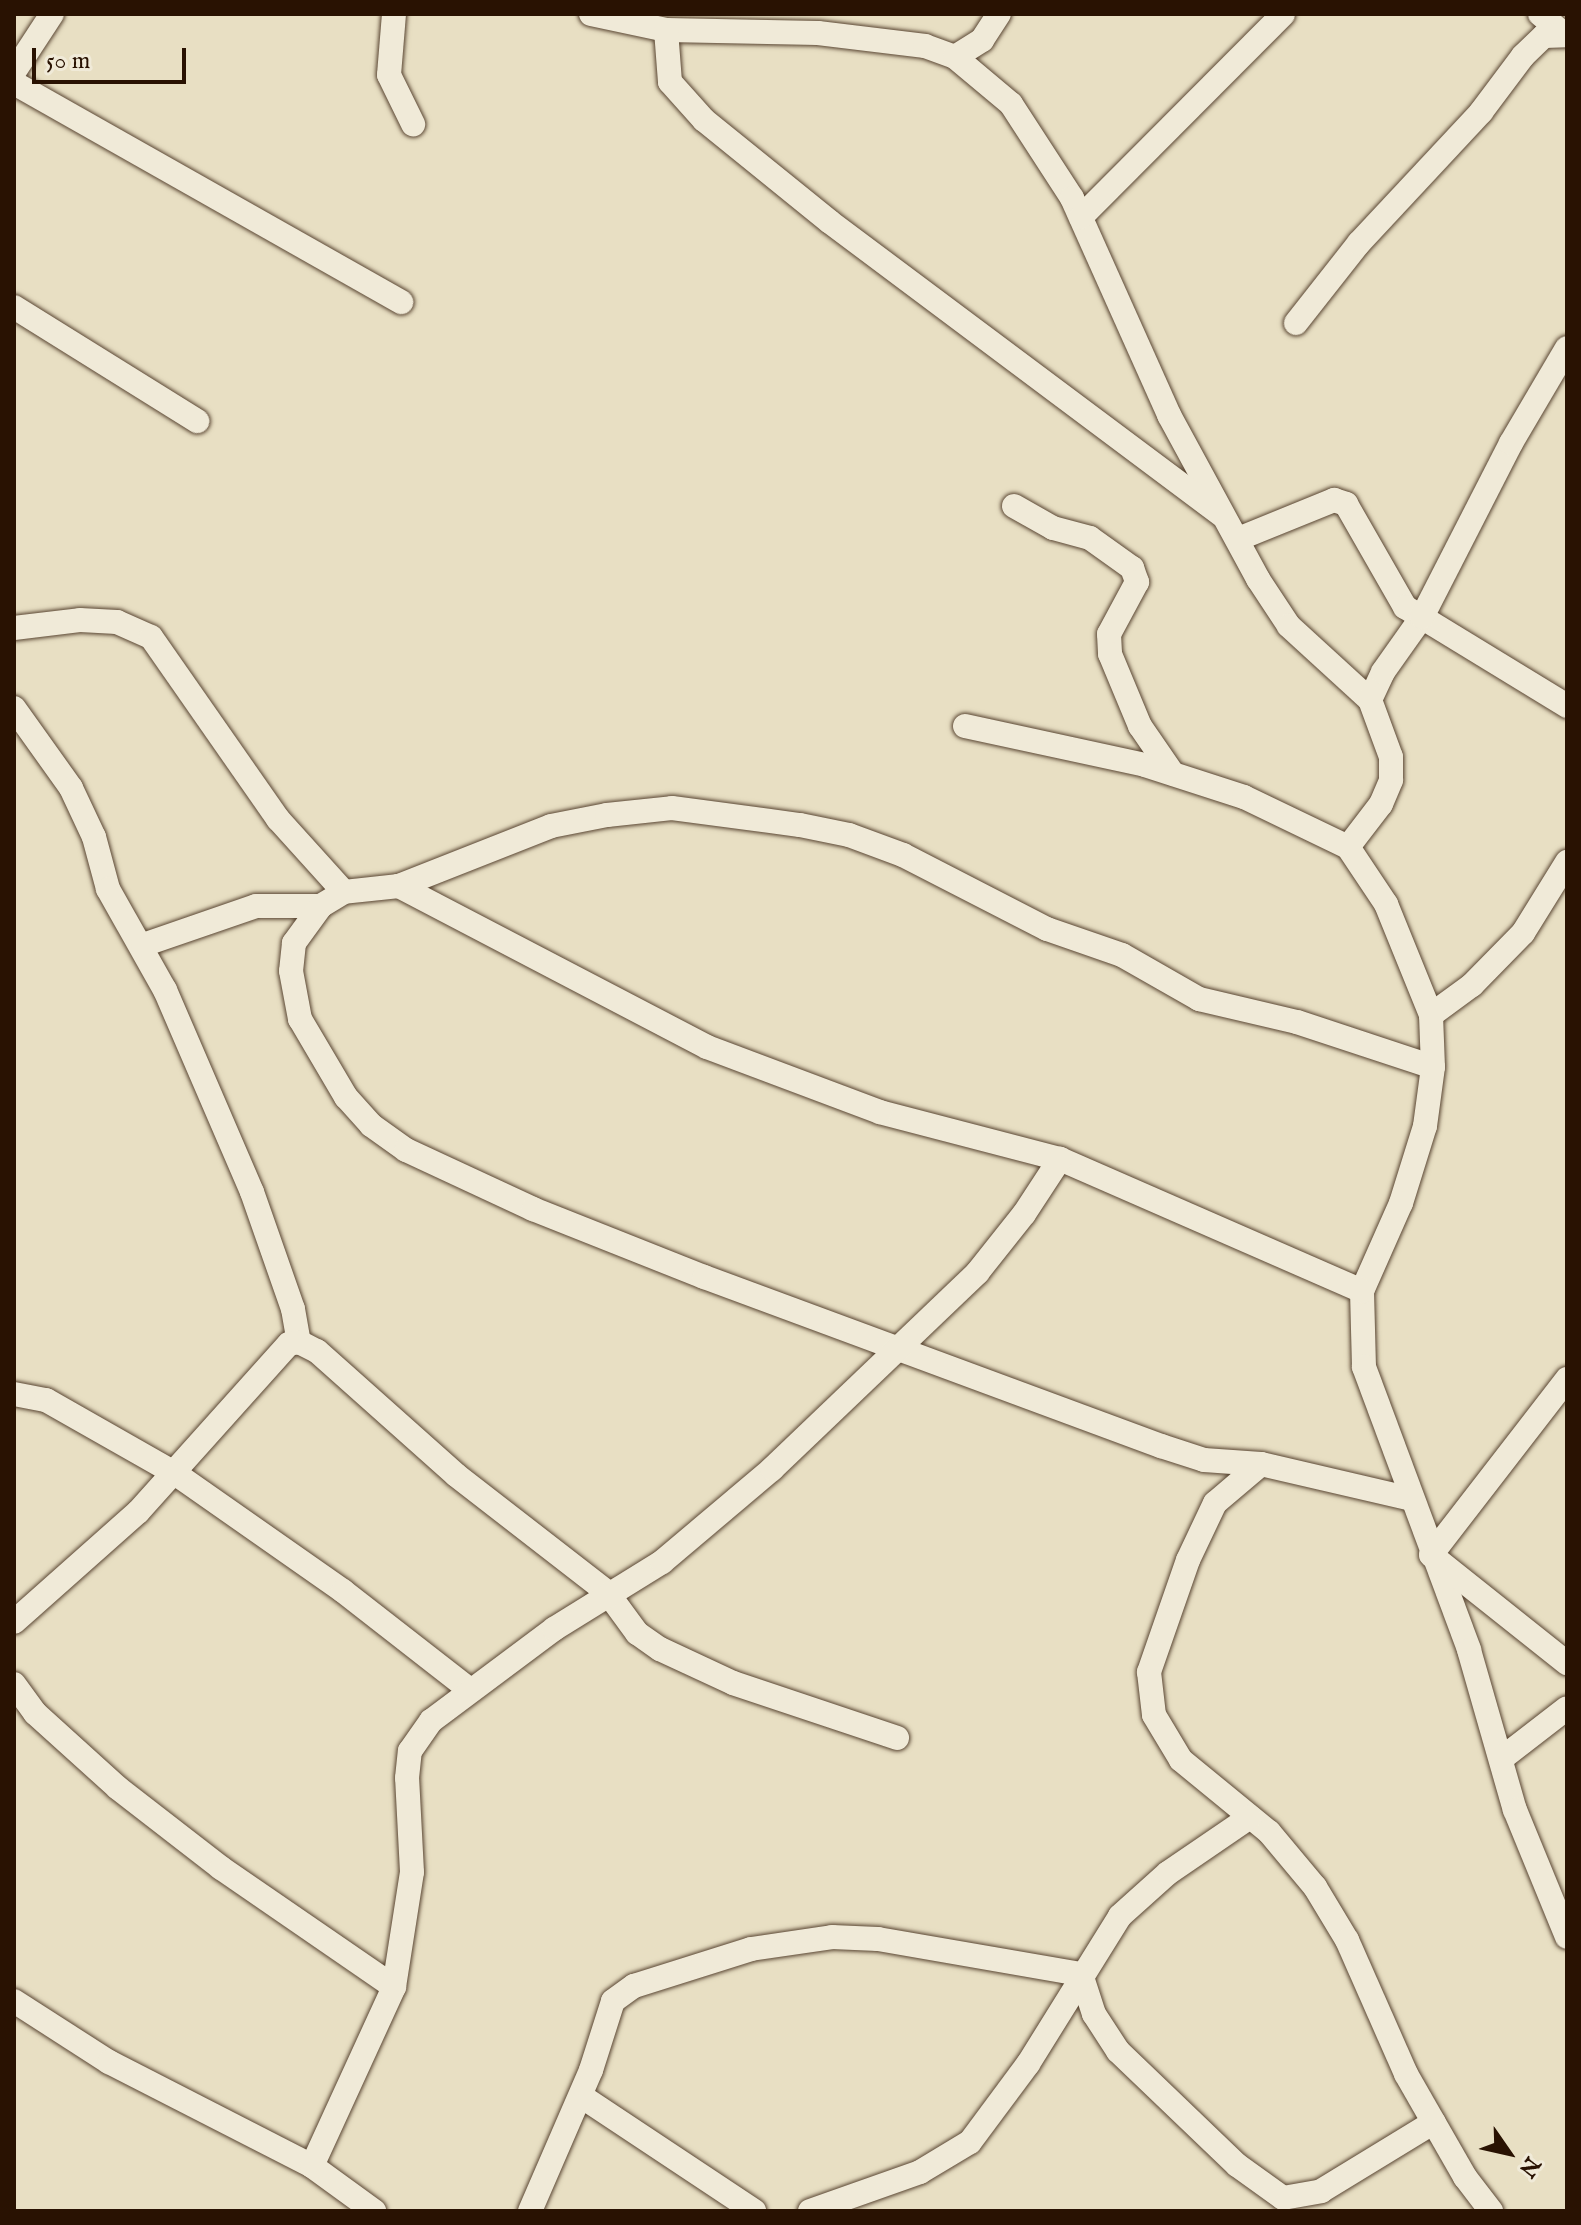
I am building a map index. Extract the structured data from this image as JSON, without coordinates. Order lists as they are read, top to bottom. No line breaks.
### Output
{"scale_bar":"50 m","north":"bottom right"}
